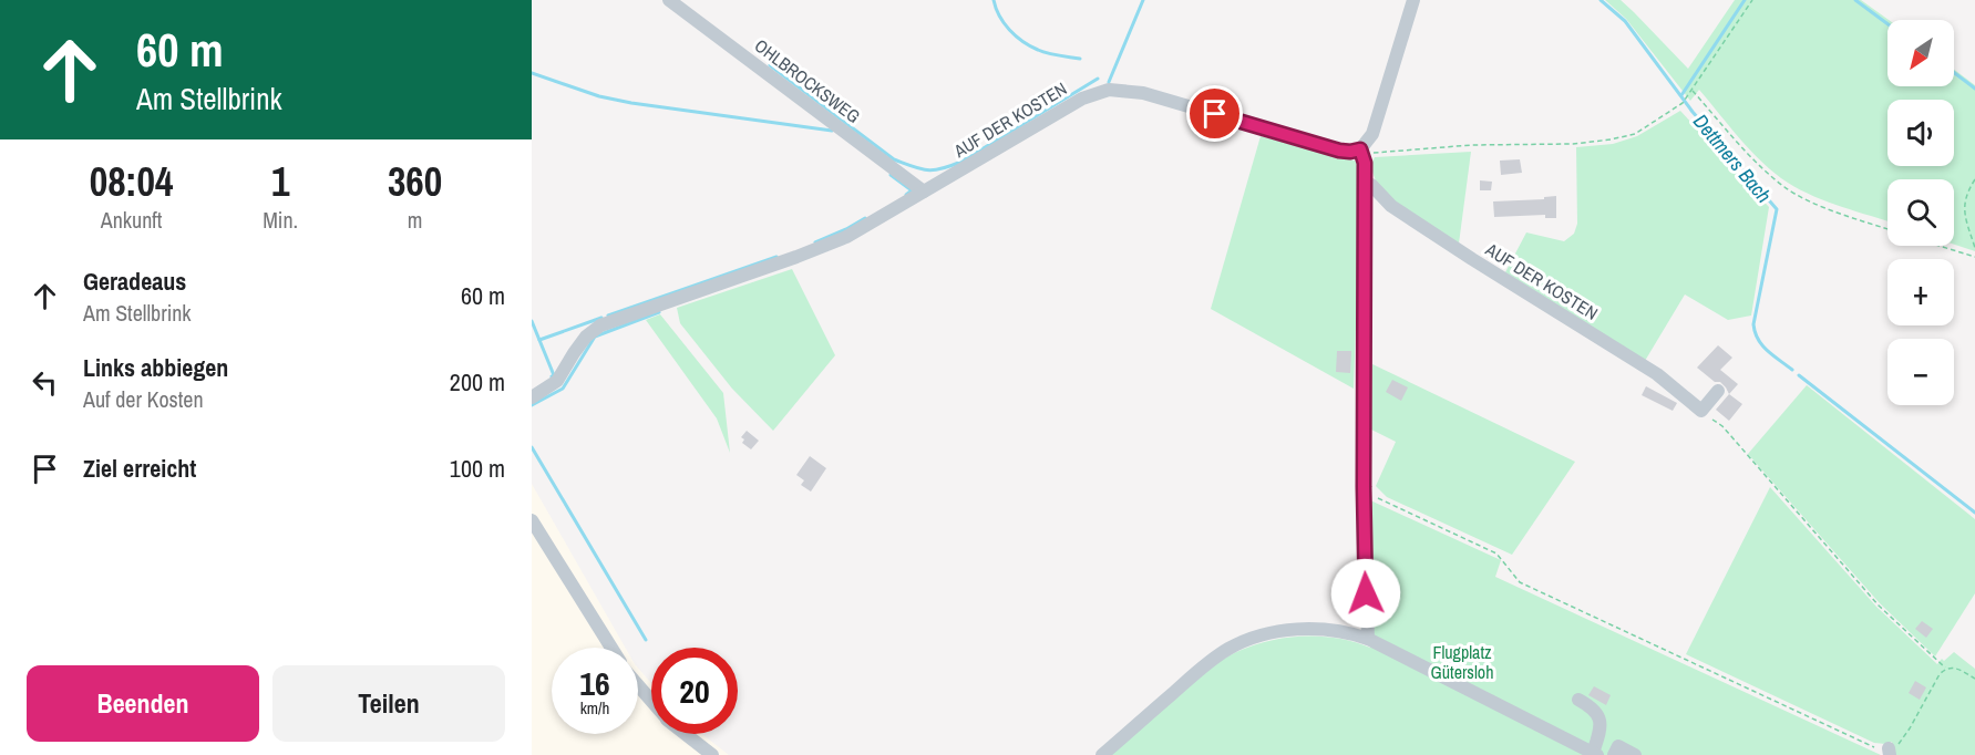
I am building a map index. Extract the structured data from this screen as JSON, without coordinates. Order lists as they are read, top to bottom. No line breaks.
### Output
{"streets":{"street":["OHLBROCKSWEG","AUF DER KOSTEN"]},"crossings":[["OHLBROCKSWEG","AUF DER KOSTEN"]],"water":["Dettmers Bach"],"parks":["Flugplatz Gütersloh"],"north":"bottom left","page":{"turn":["60 m","Am Stellbrink"],"map_buttons":["+","−"],"eta":["08:04","Ankunft","1","Min.","360","m"],"list":[{"name":"Geradeaus","note":"Am Stellbrink","value":"60 m"},{"name":"Links abbiegen","note":"Auf der Kosten","value":"200 m"},{"name":"Ziel erreicht","value":"100 m"}],"speed":"16 km/h","limit":"20","buttons":["Beenden","Teilen"]}}
